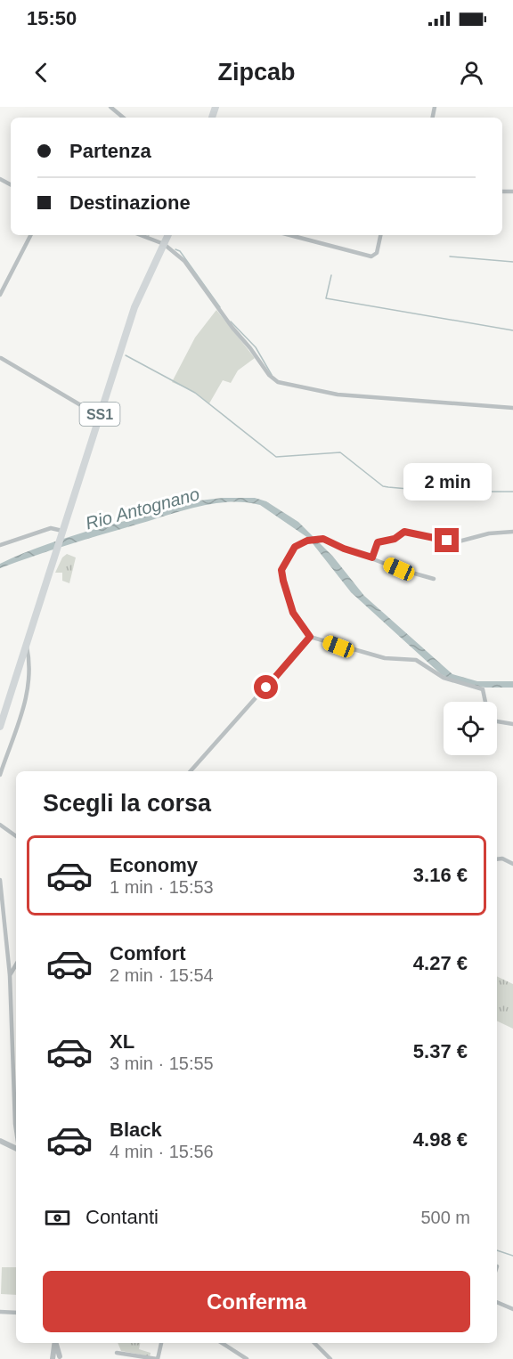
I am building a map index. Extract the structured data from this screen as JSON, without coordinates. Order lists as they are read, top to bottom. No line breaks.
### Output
{"streets":{"main road":["SS1"]},"water":["Rio Antognano"],"page":{"status":"15:50","header":"Zipcab","banner":["Partenza","Destinazione"],"bubble":"2 min","heading":"Scegli la corsa","list":[{"name":"Economy","note":"1 min · 15:53","value":"3.16 €"},{"name":"Comfort","note":"2 min · 15:54","value":"4.27 €"},{"name":"XL","note":"3 min · 15:55","value":"5.37 €"},{"name":"Black","note":"4 min · 15:56","value":"4.98 €"}],"pay":["Contanti","500 m"],"buttons":"Conferma"}}
